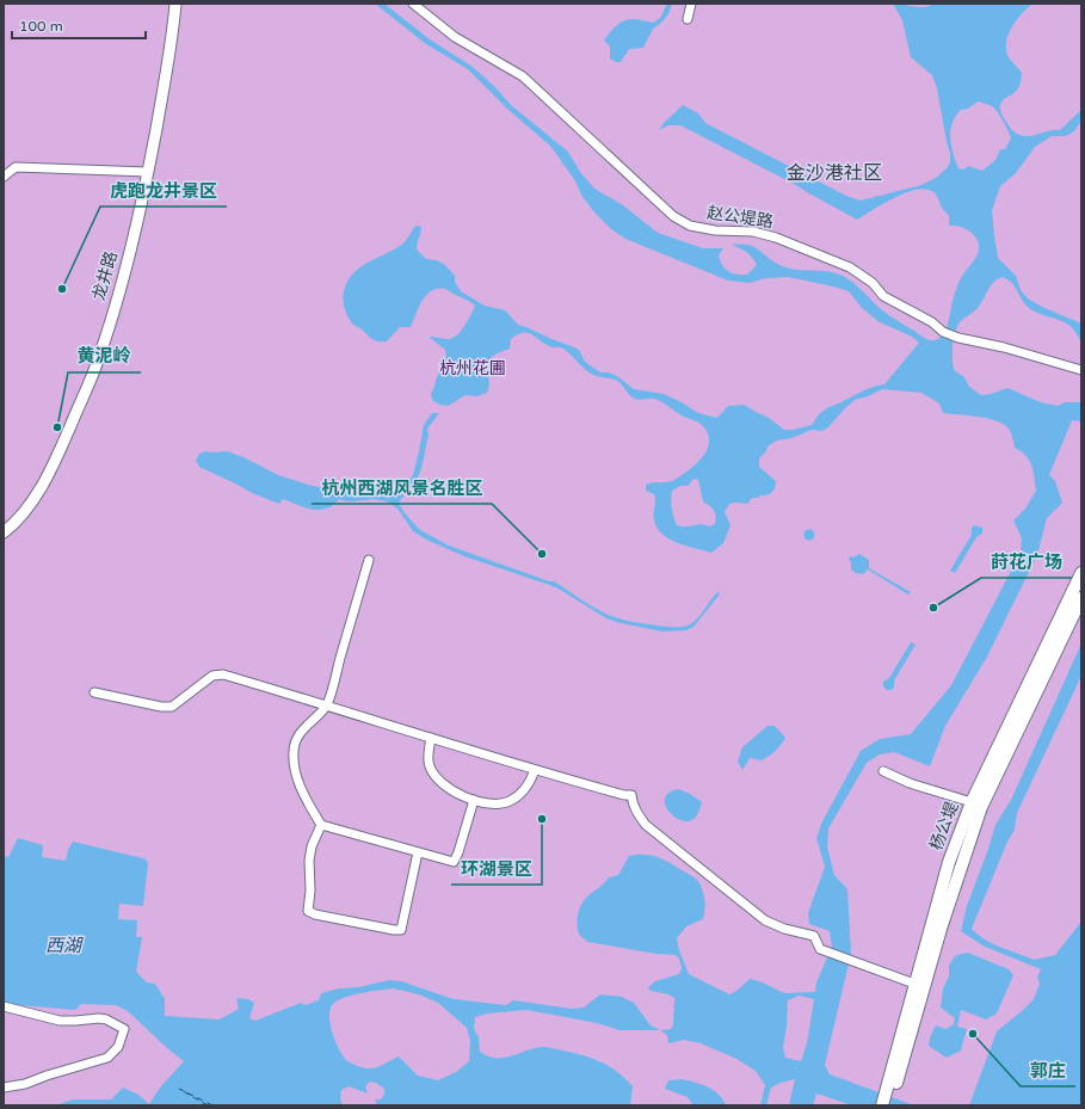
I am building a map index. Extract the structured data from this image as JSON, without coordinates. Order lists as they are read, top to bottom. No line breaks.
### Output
{"streets":{"main road":["杨公堤"],"street":["赵公堤路","龙井路"]},"districts":["金沙港社区"],"water":["西湖"],"parks":["杭州花圃"],"places":["虎跑龙井景区","黄泥岭","杭州西湖风景名胜区","莳花广场","环湖景区","郭庄"],"scale_bar":"100 m"}
